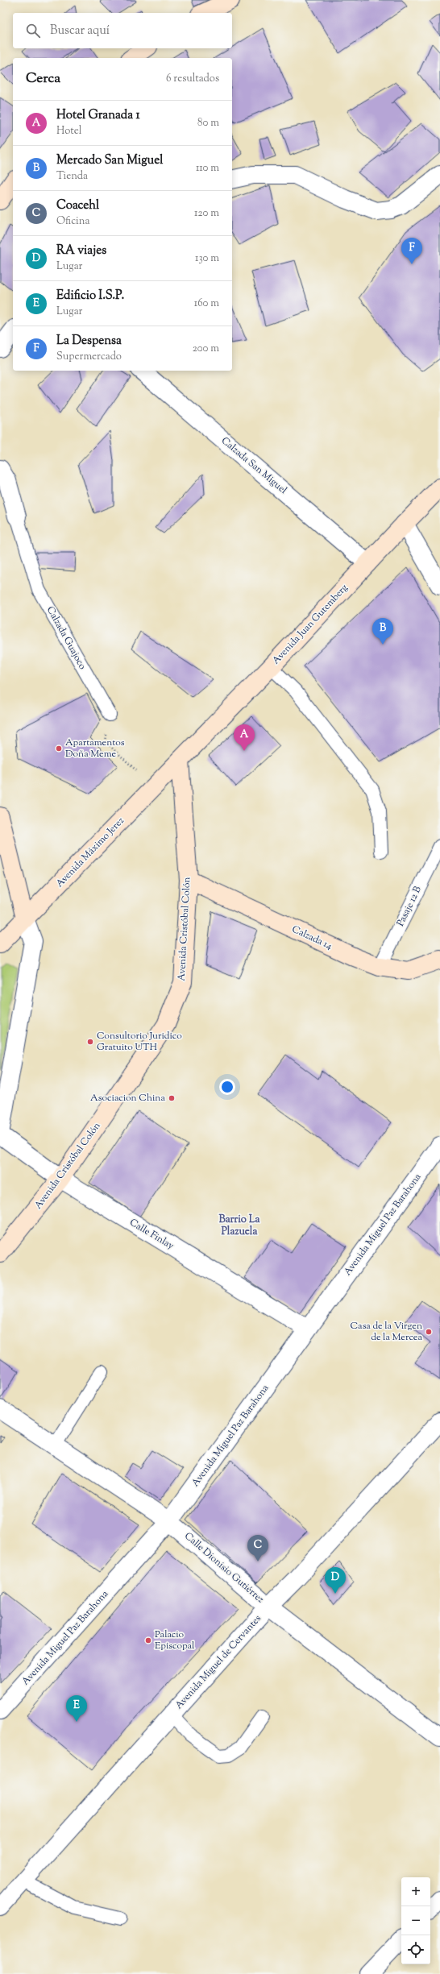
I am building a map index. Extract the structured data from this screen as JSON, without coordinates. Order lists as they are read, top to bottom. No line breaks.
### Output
{"streets":{"main road":["Avenida Juan Gutemberg","Avenida Máximo Jerez","Avenida Cristóbal Colón","Calzada 14"],"street":["Calzada San Miguel","Calzada Guajoco","Avenida Miguel Paz Barahona","Calle Finlay","Calle Dionisio Gutiérrez","Avenida Miguel de Cervantes"],"lane":["Pasaje 12 B"]},"crossings":[["Calzada San Miguel","Avenida Juan Gutemberg"],["Avenida Juan Gutemberg","Avenida Máximo Jerez"],["Avenida Juan Gutemberg","Avenida Cristóbal Colón"],["Avenida Máximo Jerez","Avenida Cristóbal Colón"],["Pasaje 12 B","Calzada 14"],["Avenida Cristóbal Colón","Calzada 14"],["Avenida Cristóbal Colón","Calle Finlay"],["Avenida Miguel Paz Barahona","Calle Finlay"],["Avenida Miguel Paz Barahona","Calle Dionisio Gutiérrez"],["Calle Dionisio Gutiérrez","Avenida Miguel de Cervantes"]],"districts":["Barrio La Plazuela"],"places":["Apartamentos Doña Meme","Consultorio Juridico Gratuito UTH","Asociacion China","Casa de la Virgen de la Mercea","Palacio Episcopal"],"page":{"search":"Buscar aquí","heading":["Cerca","6 resultados"],"list":[{"mark":"A","name":"Hotel Granada 1","note":"Hotel","value":"80 m"},{"mark":"B","name":"Mercado San Miguel","note":"Tienda","value":"110 m"},{"mark":"C","name":"Coacehl","note":"Oficina","value":"120 m"},{"mark":"D","name":"RA viajes","note":"Lugar","value":"130 m"},{"mark":"E","name":"Edificio I.S.P.","note":"Lugar","value":"160 m"},{"mark":"F","name":"La Despensa","note":"Supermercado","value":"200 m"}],"pins":["F","B","A","C","D","E"],"map_buttons":["+","−"]}}
